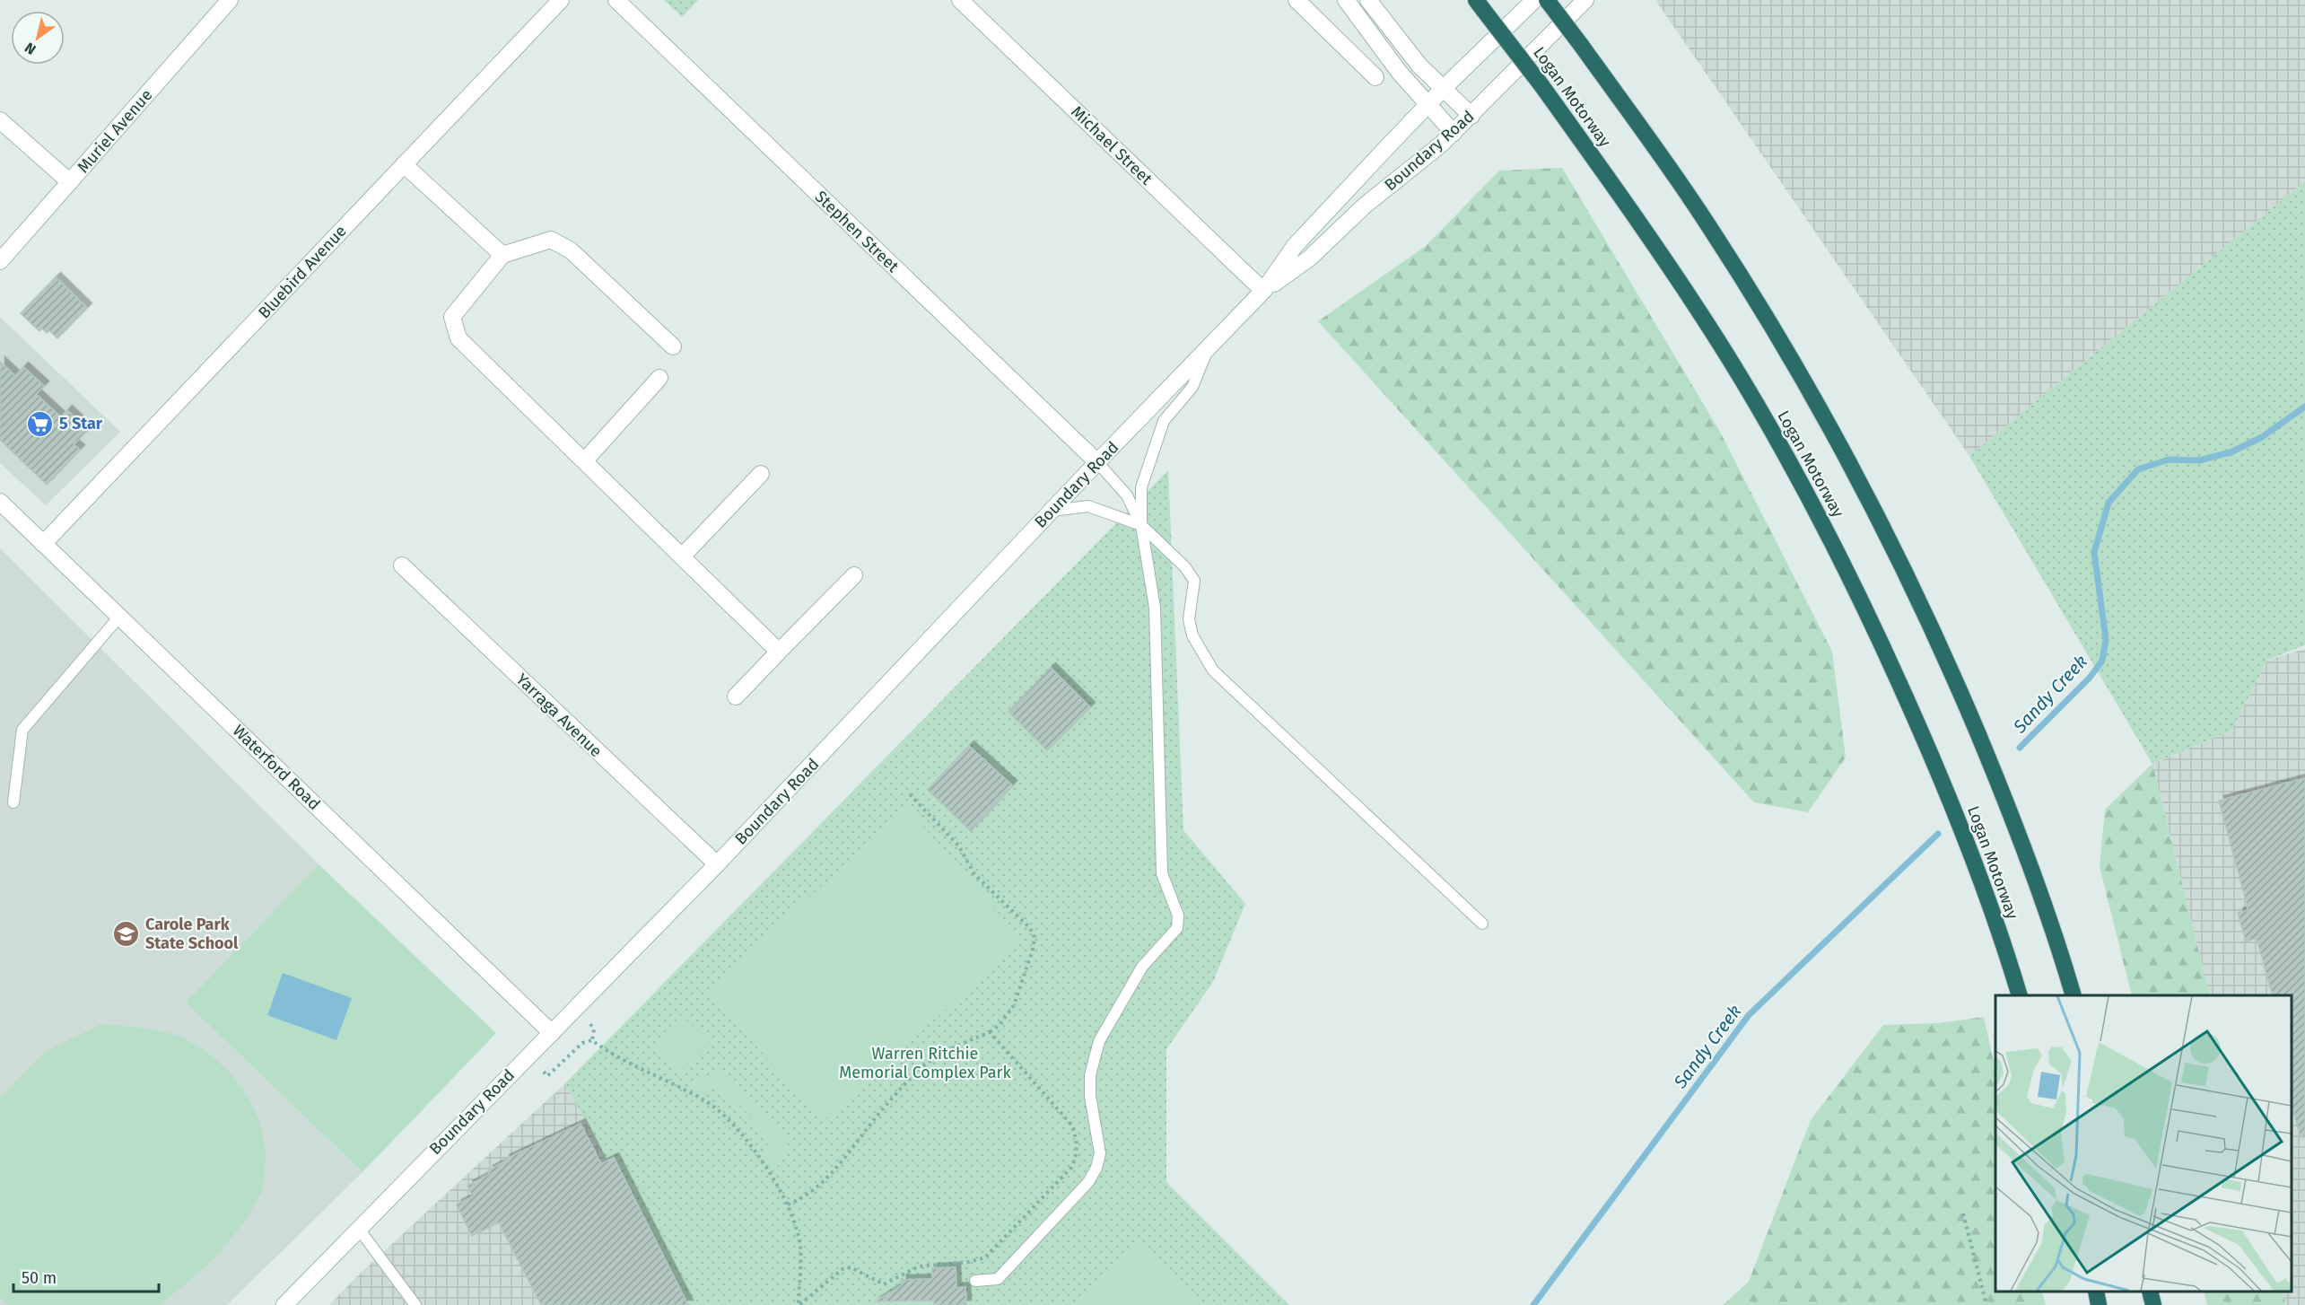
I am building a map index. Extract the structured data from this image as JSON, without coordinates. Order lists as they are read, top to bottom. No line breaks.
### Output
{"streets":{"highway":["Logan Motorway"],"street":["Muriel Avenue","Michael Street","Boundary Road","Stephen Street","Bluebird Avenue","Yarraga Avenue","Waterford Road"]},"crossings":[["Michael Street","Boundary Road"],["Boundary Road","Stephen Street"],["Boundary Road","Yarraga Avenue"],["Boundary Road","Waterford Road"],["Bluebird Avenue","Waterford Road"]],"water":["Sandy Creek"],"parks":["Warren Ritchie Memorial Complex Park"],"places":{"supermarket":["5 Star"],"school or university":["Carole Park State School"]},"scale_bar":"50 m","north":"bottom left"}
